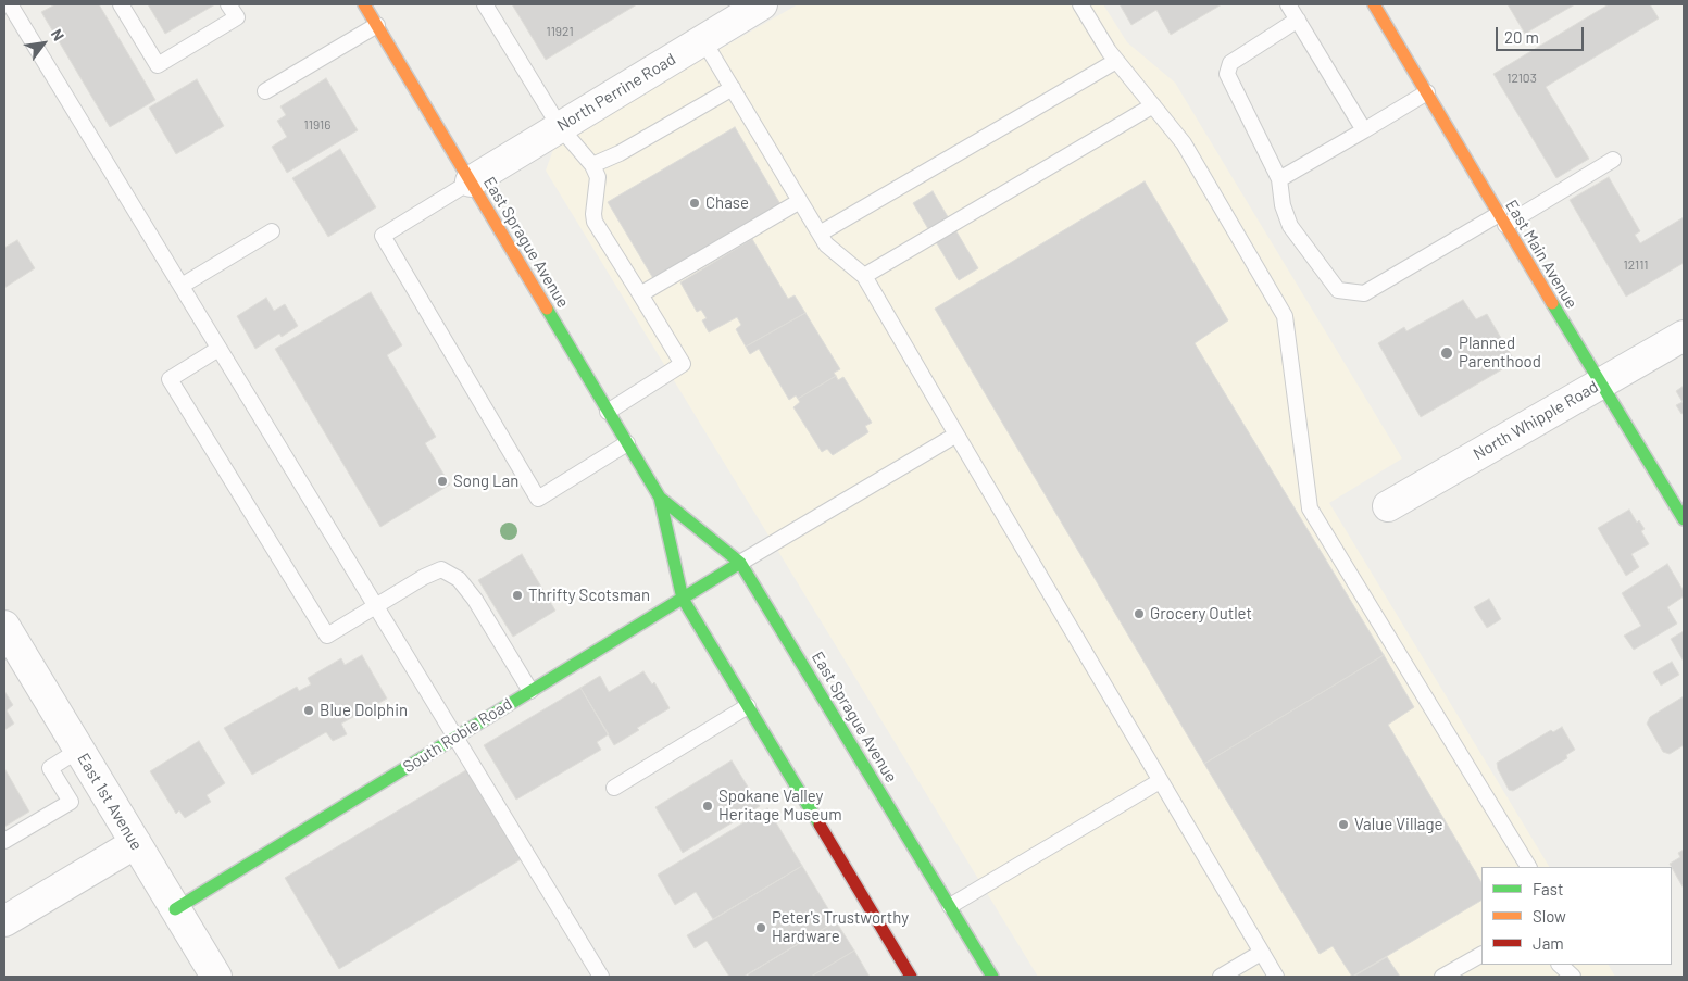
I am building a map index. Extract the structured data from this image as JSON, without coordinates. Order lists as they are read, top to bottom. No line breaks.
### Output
{"streets":{"main road":["East Sprague Avenue","East Main Avenue","South Robie Road"],"street":["North Perrine Road","North Whipple Road","East 1st Avenue"]},"crossings":[["North Perrine Road","East Sprague Avenue"],["East Sprague Avenue","South Robie Road"],["East Main Avenue","North Whipple Road"],["South Robie Road","East 1st Avenue"]],"places":["Chase","Planned Parenthood","Song Lan","Thrifty Scotsman","Grocery Outlet","Blue Dolphin","Spokane Valley Heritage Museum","Value Village","Peter's Trustworthy Hardware"],"house_numbers":["11921","12103","11916","12111"],"legend":["Fast","Slow","Jam"],"scale_bar":"20 m","north":"top right"}
